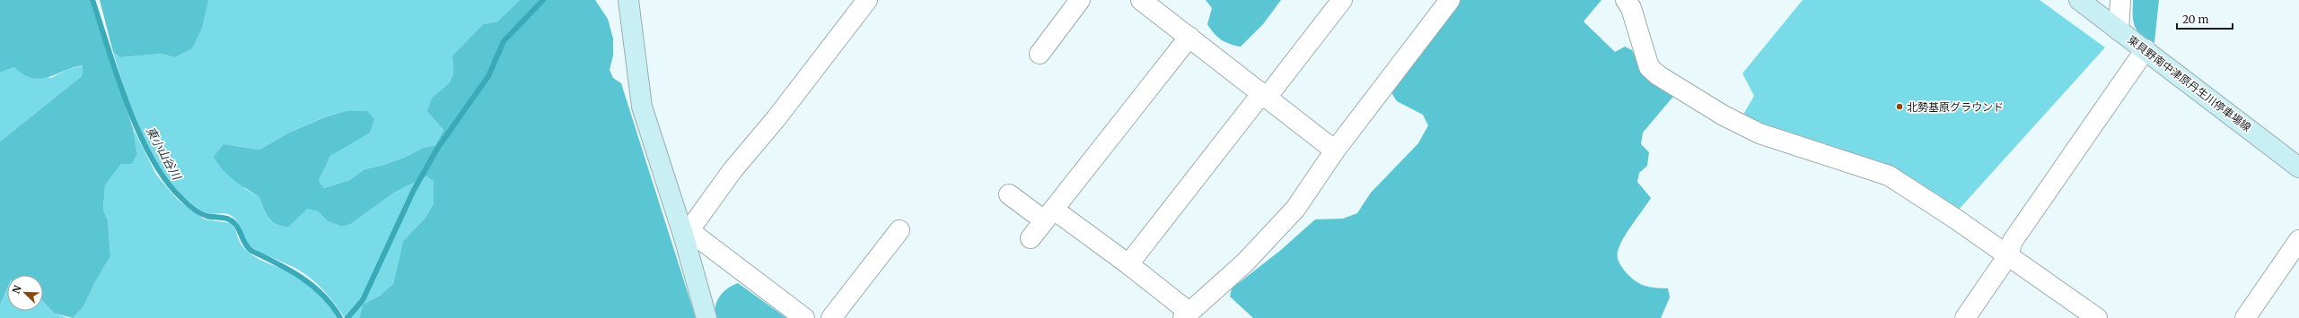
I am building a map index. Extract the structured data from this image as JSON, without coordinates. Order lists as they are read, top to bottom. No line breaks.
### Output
{"streets":{"street":["東貝野南中津原丹生川停車場線"]},"water":["東小山谷川"],"places":["北勢基原グラウンド"],"scale_bar":"20 m","north":"top left"}
